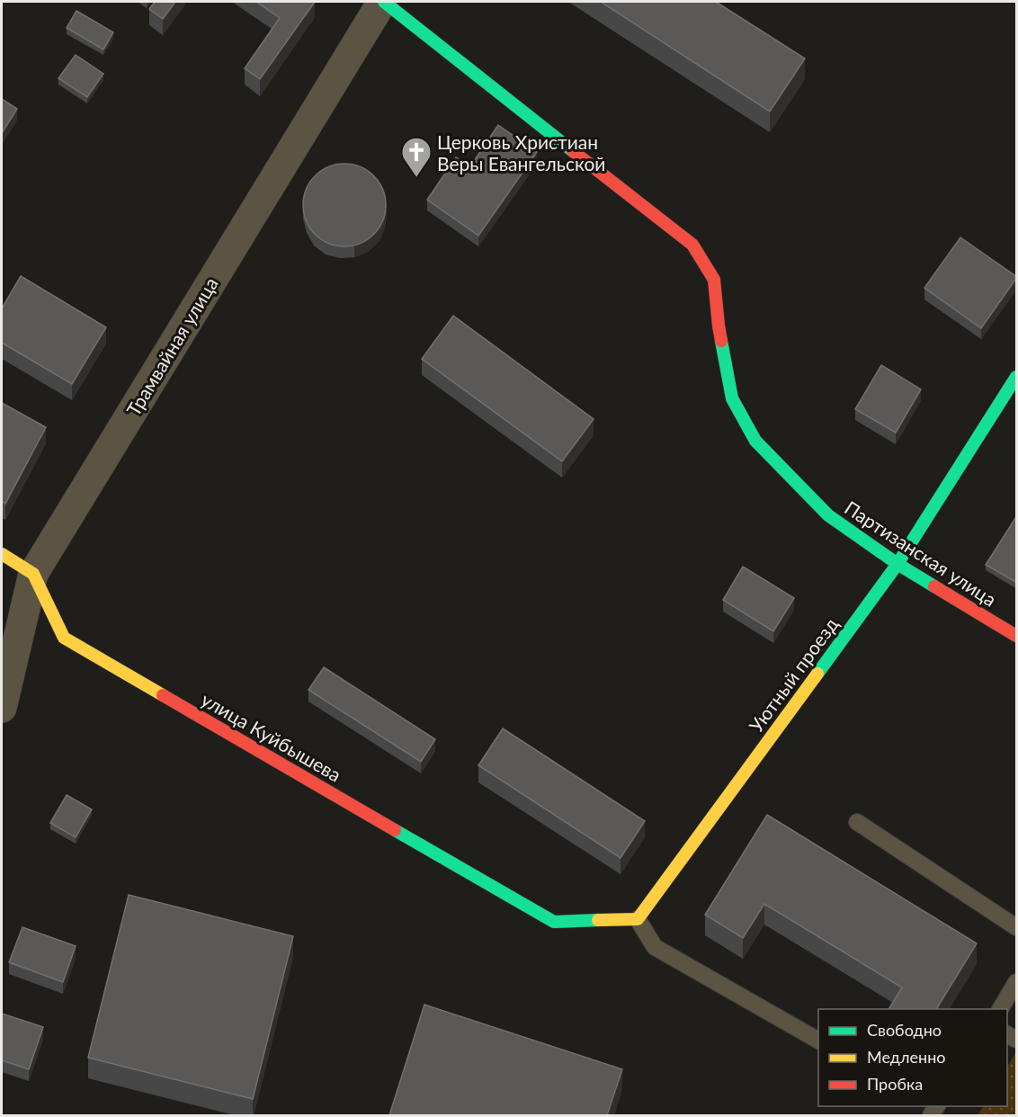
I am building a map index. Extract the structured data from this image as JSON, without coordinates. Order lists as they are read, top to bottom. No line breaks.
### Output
{"streets":{"street":["Трамвайная улица","Партизанская улица","Уютный проезд","улица Куйбышева"]},"crossings":[["Трамвайная улица","Партизанская улица"],["Трамвайная улица","улица Куйбышева"],["Партизанская улица","Уютный проезд"],["Уютный проезд","улица Куйбышева"]],"places":{"church":["Церковь Христиан Веры Евангельской"]},"legend":["Свободно","Медленно","Пробка"]}
